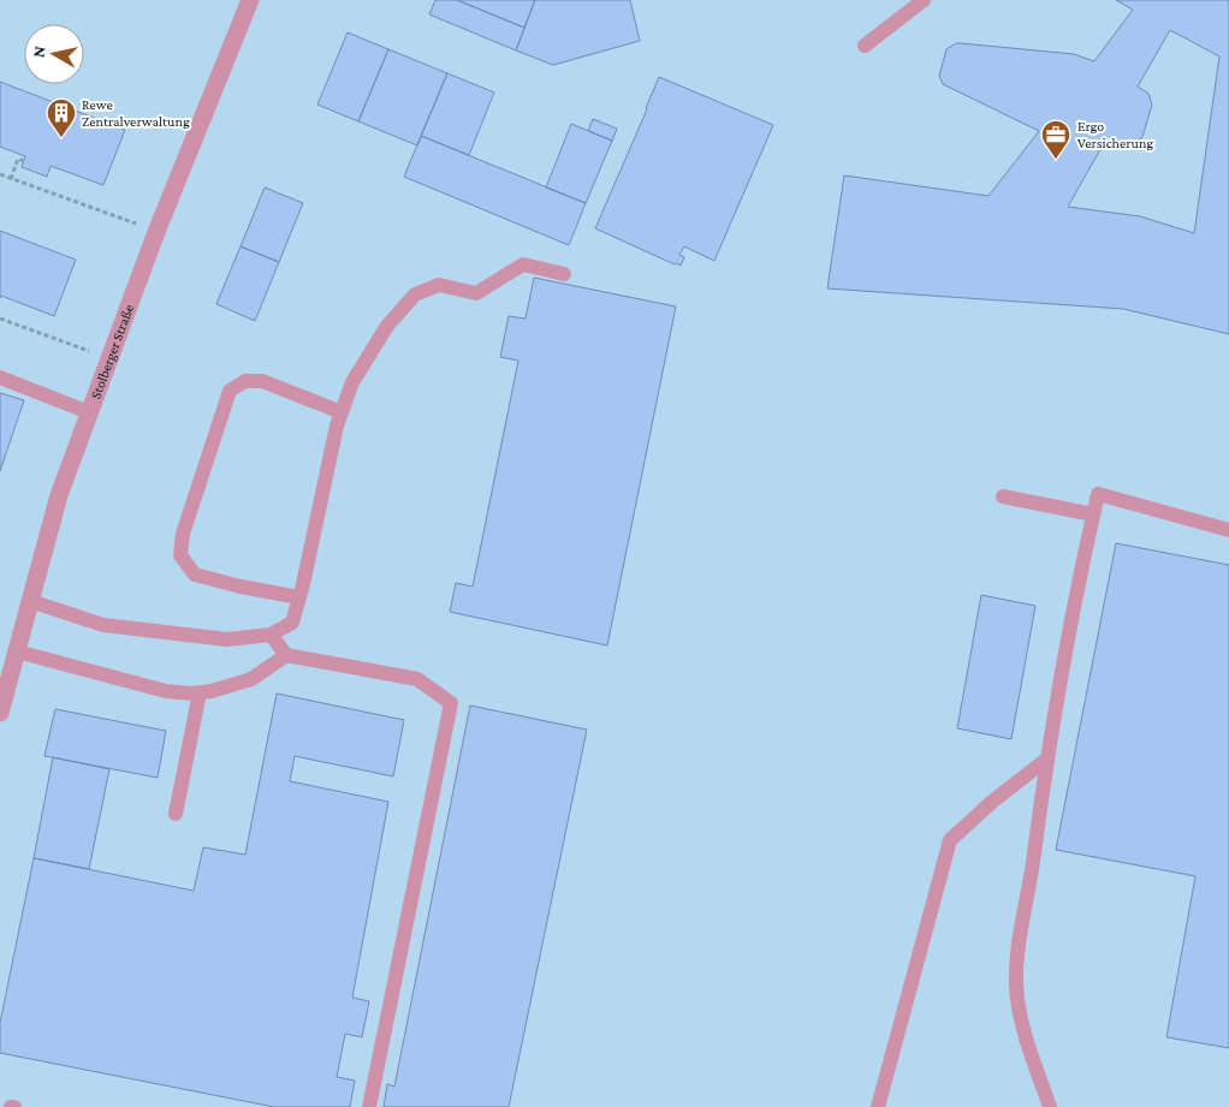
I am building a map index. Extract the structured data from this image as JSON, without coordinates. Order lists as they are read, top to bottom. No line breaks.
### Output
{"streets":{"street":["Stolberger Straße"]},"places":{"building":["Rewe Zentralverwaltung"],"office":["Ergo Versicherung"]},"north":"left"}
